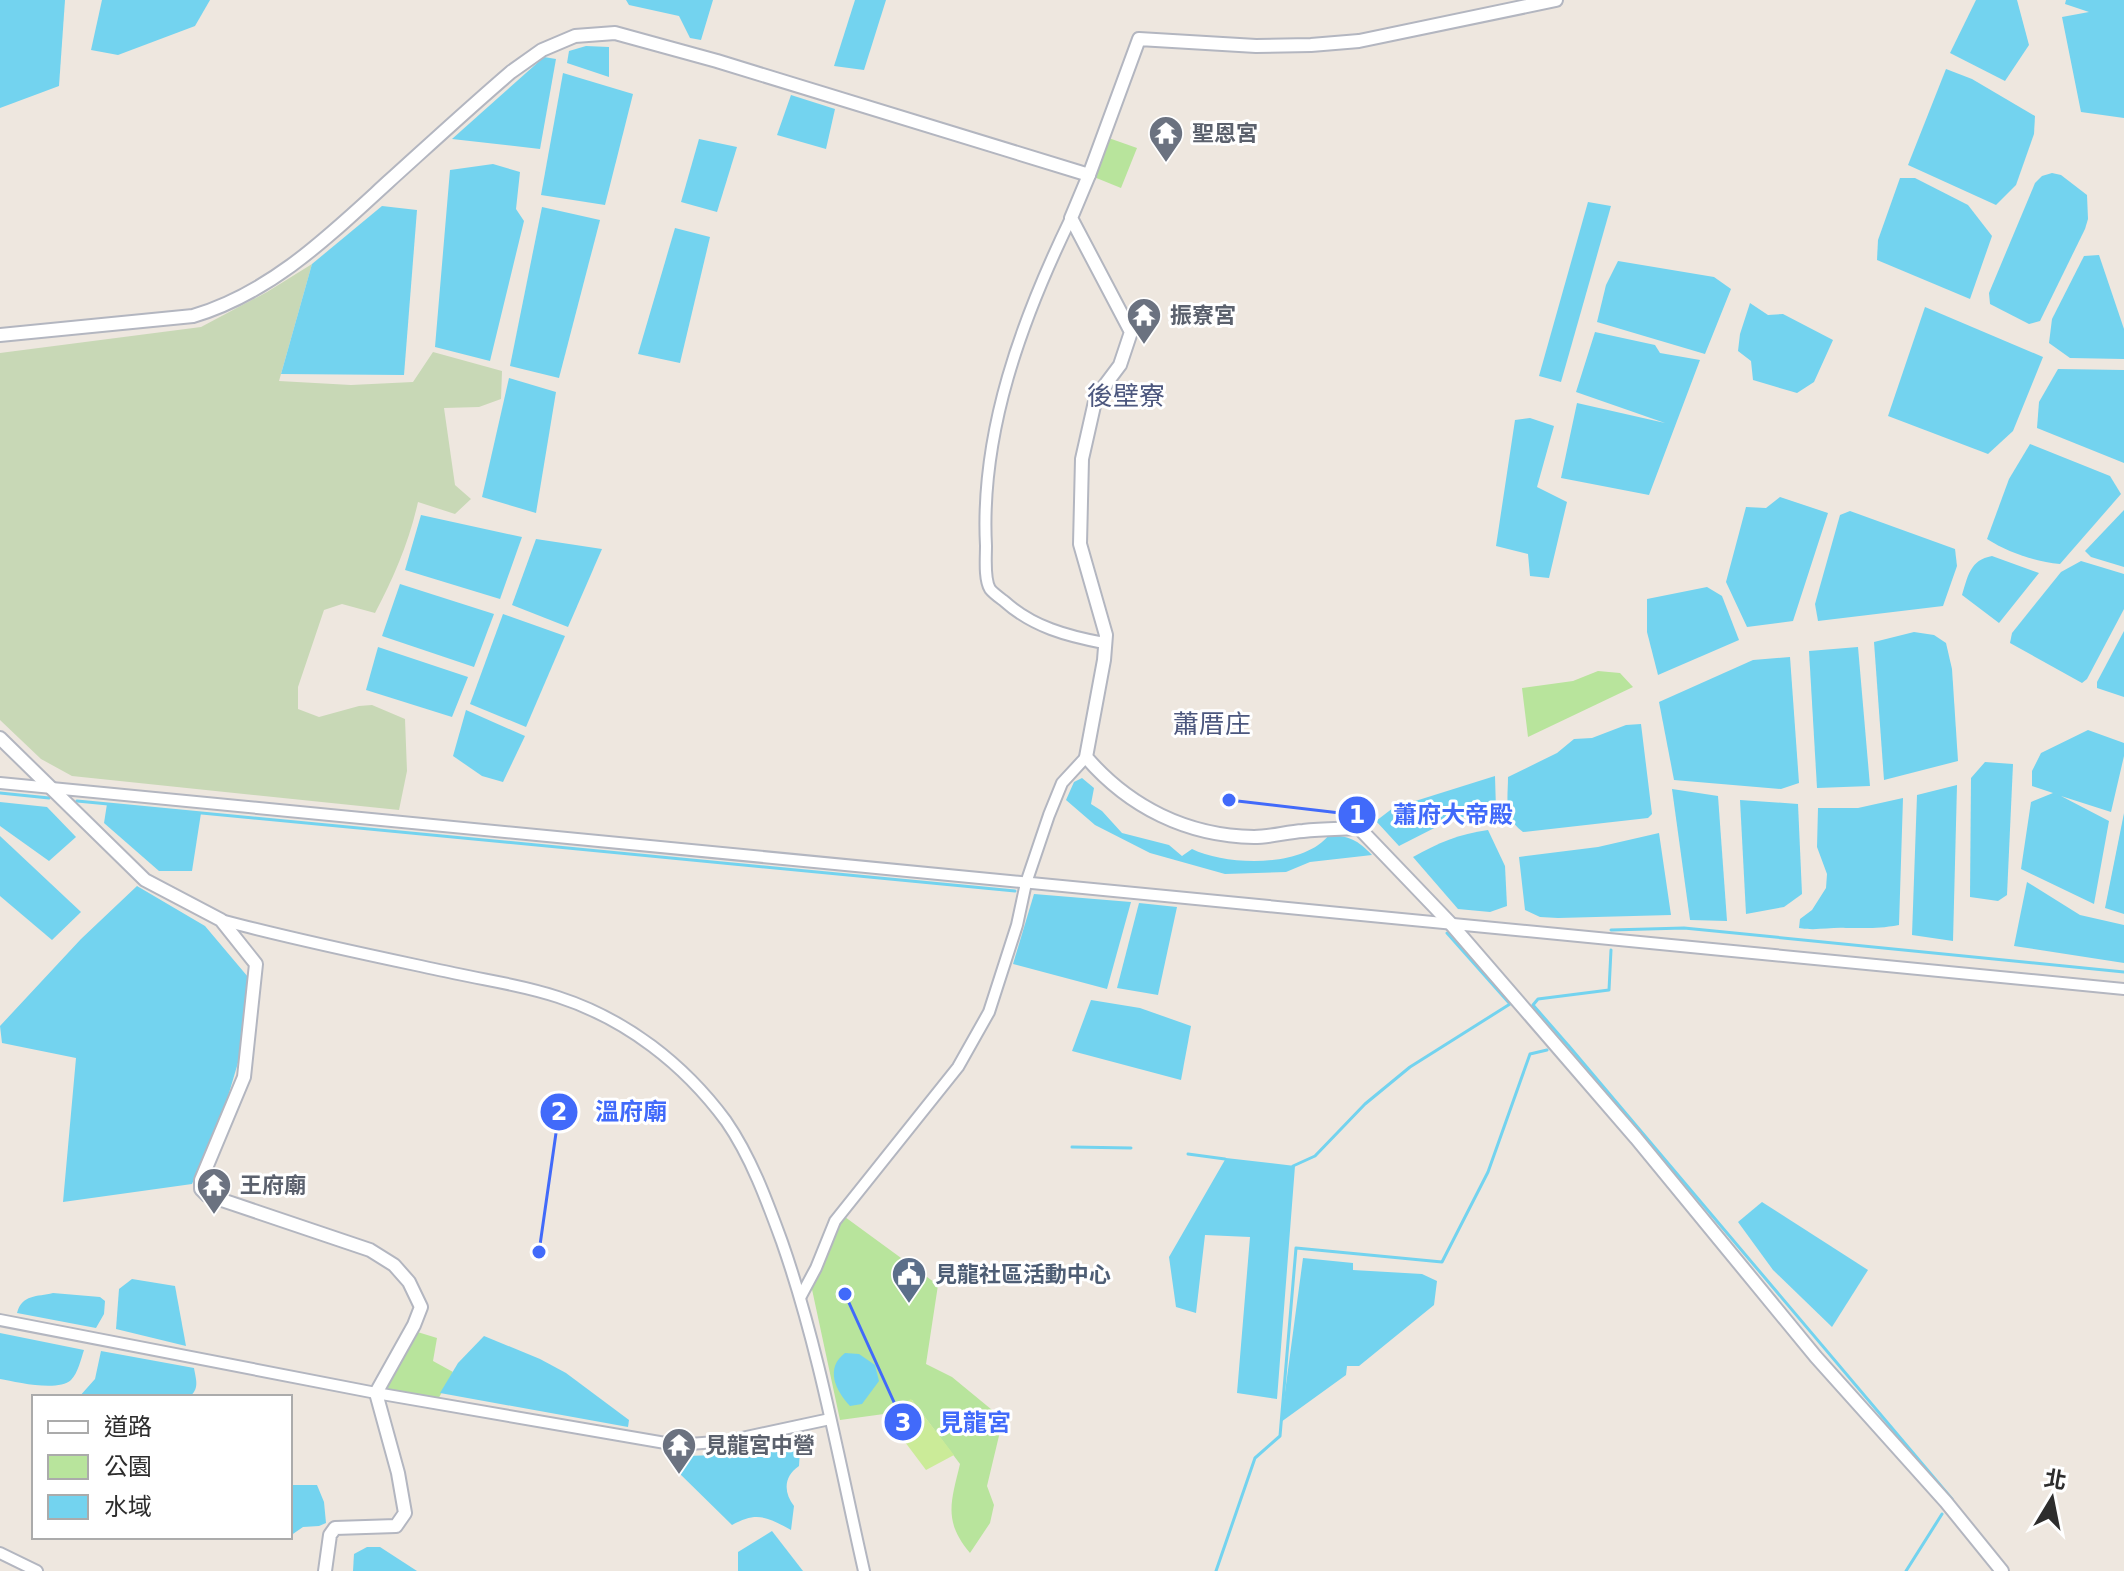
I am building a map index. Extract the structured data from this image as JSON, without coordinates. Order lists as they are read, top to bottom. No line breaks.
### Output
{"districts":["後壁寮","蕭厝庄"],"places":{"temple":["聖恩宮","振寮宮","王府廟","見龍宮中營"],"other":["蕭府大帝殿","溫府廟","見龍宮"],"public building":["見龍社區活動中心"]},"legend":["道路","公園","水域"],"north":"top"}
